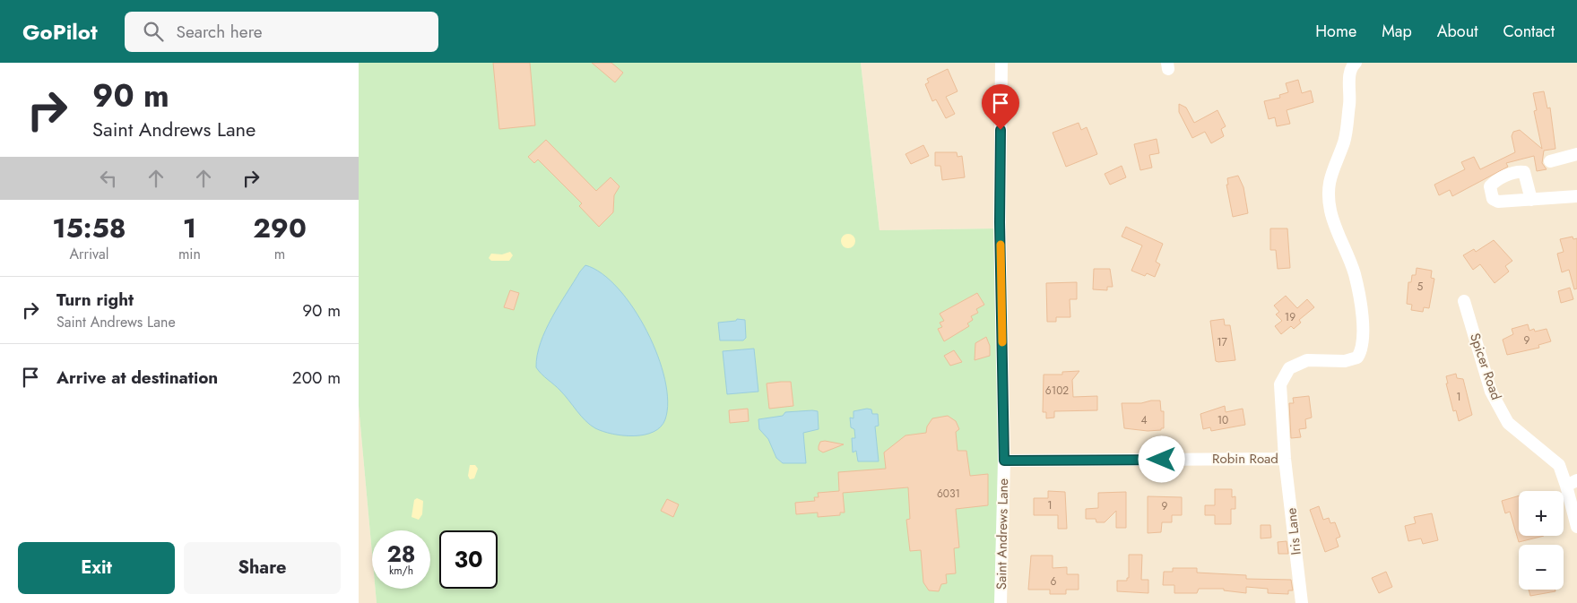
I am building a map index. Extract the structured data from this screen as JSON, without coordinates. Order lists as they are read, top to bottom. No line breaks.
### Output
{"streets":{"street":["Spicer Road","Robin Road","Iris Lane","Saint Andrews Lane"]},"crossings":[["Robin Road","Iris Lane"],["Robin Road","Saint Andrews Lane"]],"house_numbers":["5","19","9","17","6102","1","4","10","6031","1","9","6"],"page":{"header":"GoPilot","search":"Search here","nav":["Home","Map","About","Contact"],"turn":["90 m","Saint Andrews Lane"],"eta":["15:58","Arrival","1","min","290","m"],"list":[{"name":"Turn right","note":"Saint Andrews Lane","value":"90 m"},{"name":"Arrive at destination","value":"200 m"}],"map_buttons":["+","−"],"speed":"28 km/h","limit":"30","buttons":["Exit","Share"]}}
